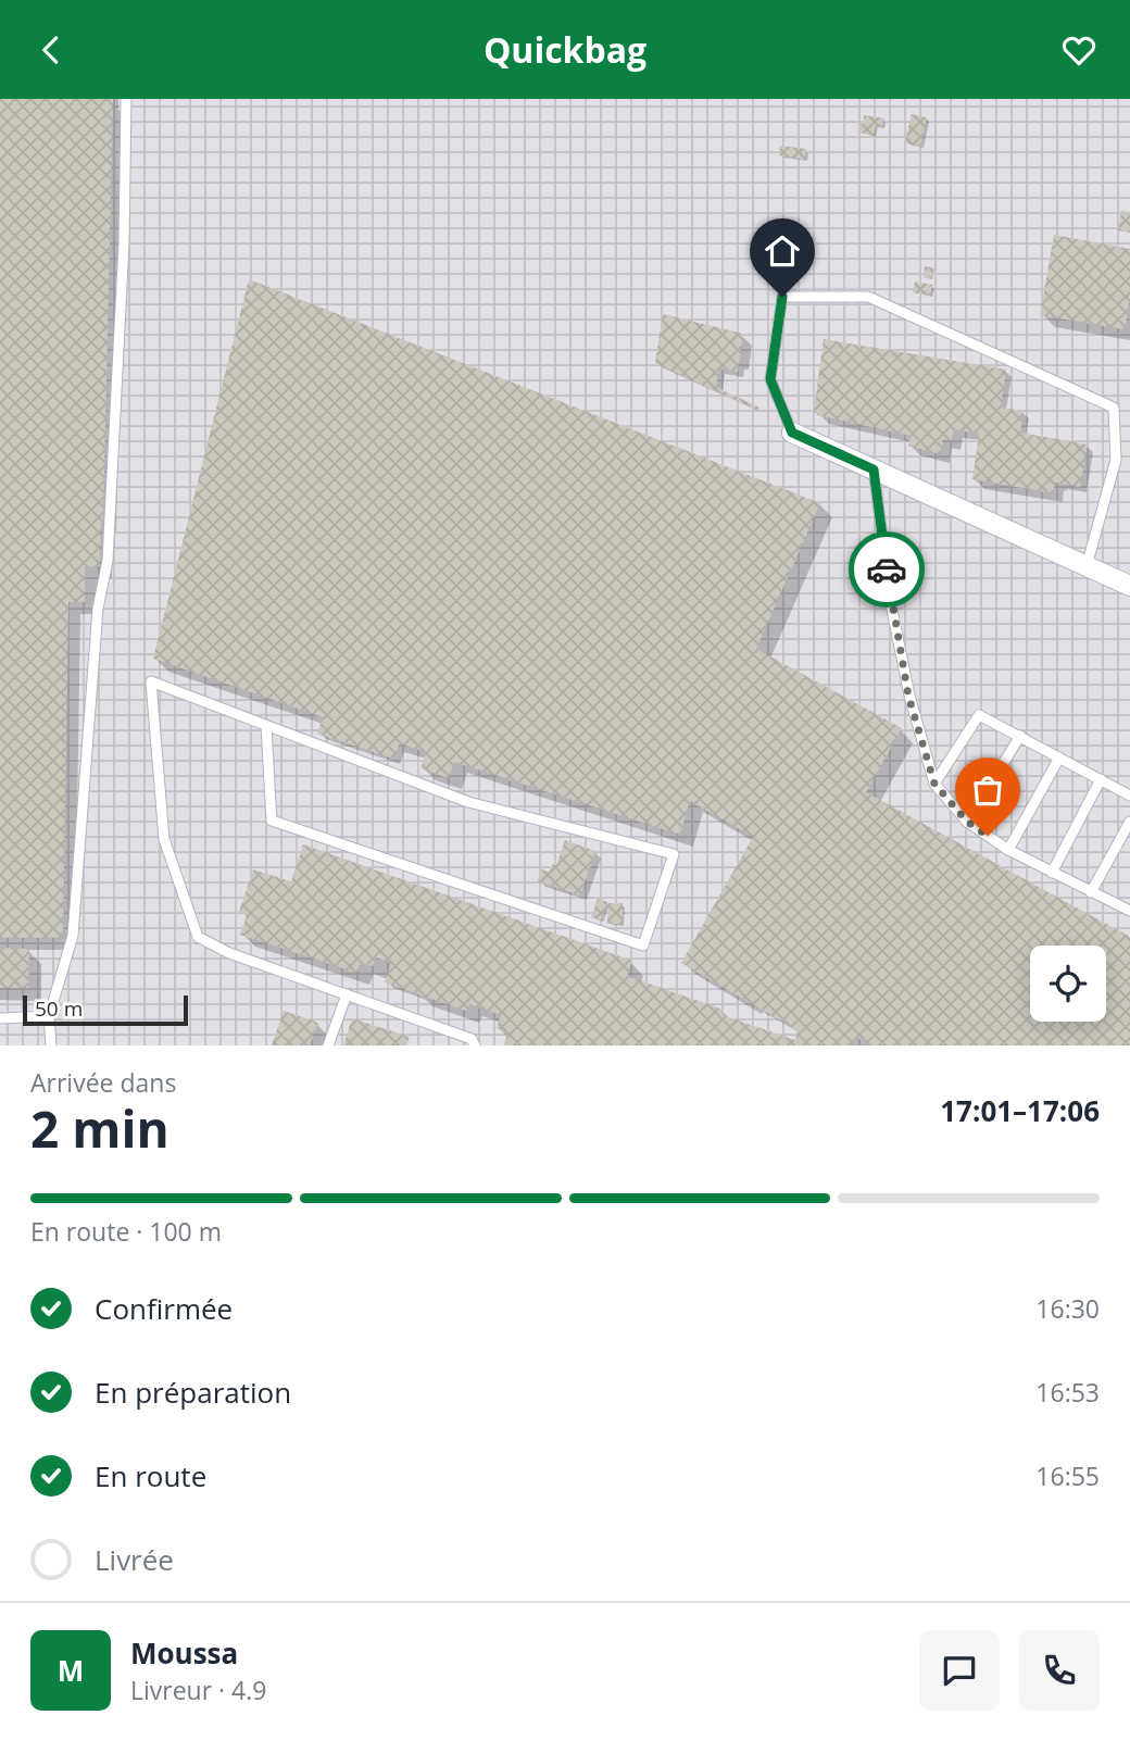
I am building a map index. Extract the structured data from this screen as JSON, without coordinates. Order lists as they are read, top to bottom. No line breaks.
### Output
{"scale_bar":"50 m","page":{"header":"Quickbag","scale":"50 m","heading":["2 min","Arrivée dans","17:01–17:06"],"panel":["Moussa","Livreur · 4.9"],"bar":"En route · 100 m","list":[["Confirmée","16:30"],["En préparation","16:53"],["En route","16:55"],"Livrée"],"round":"M"}}
